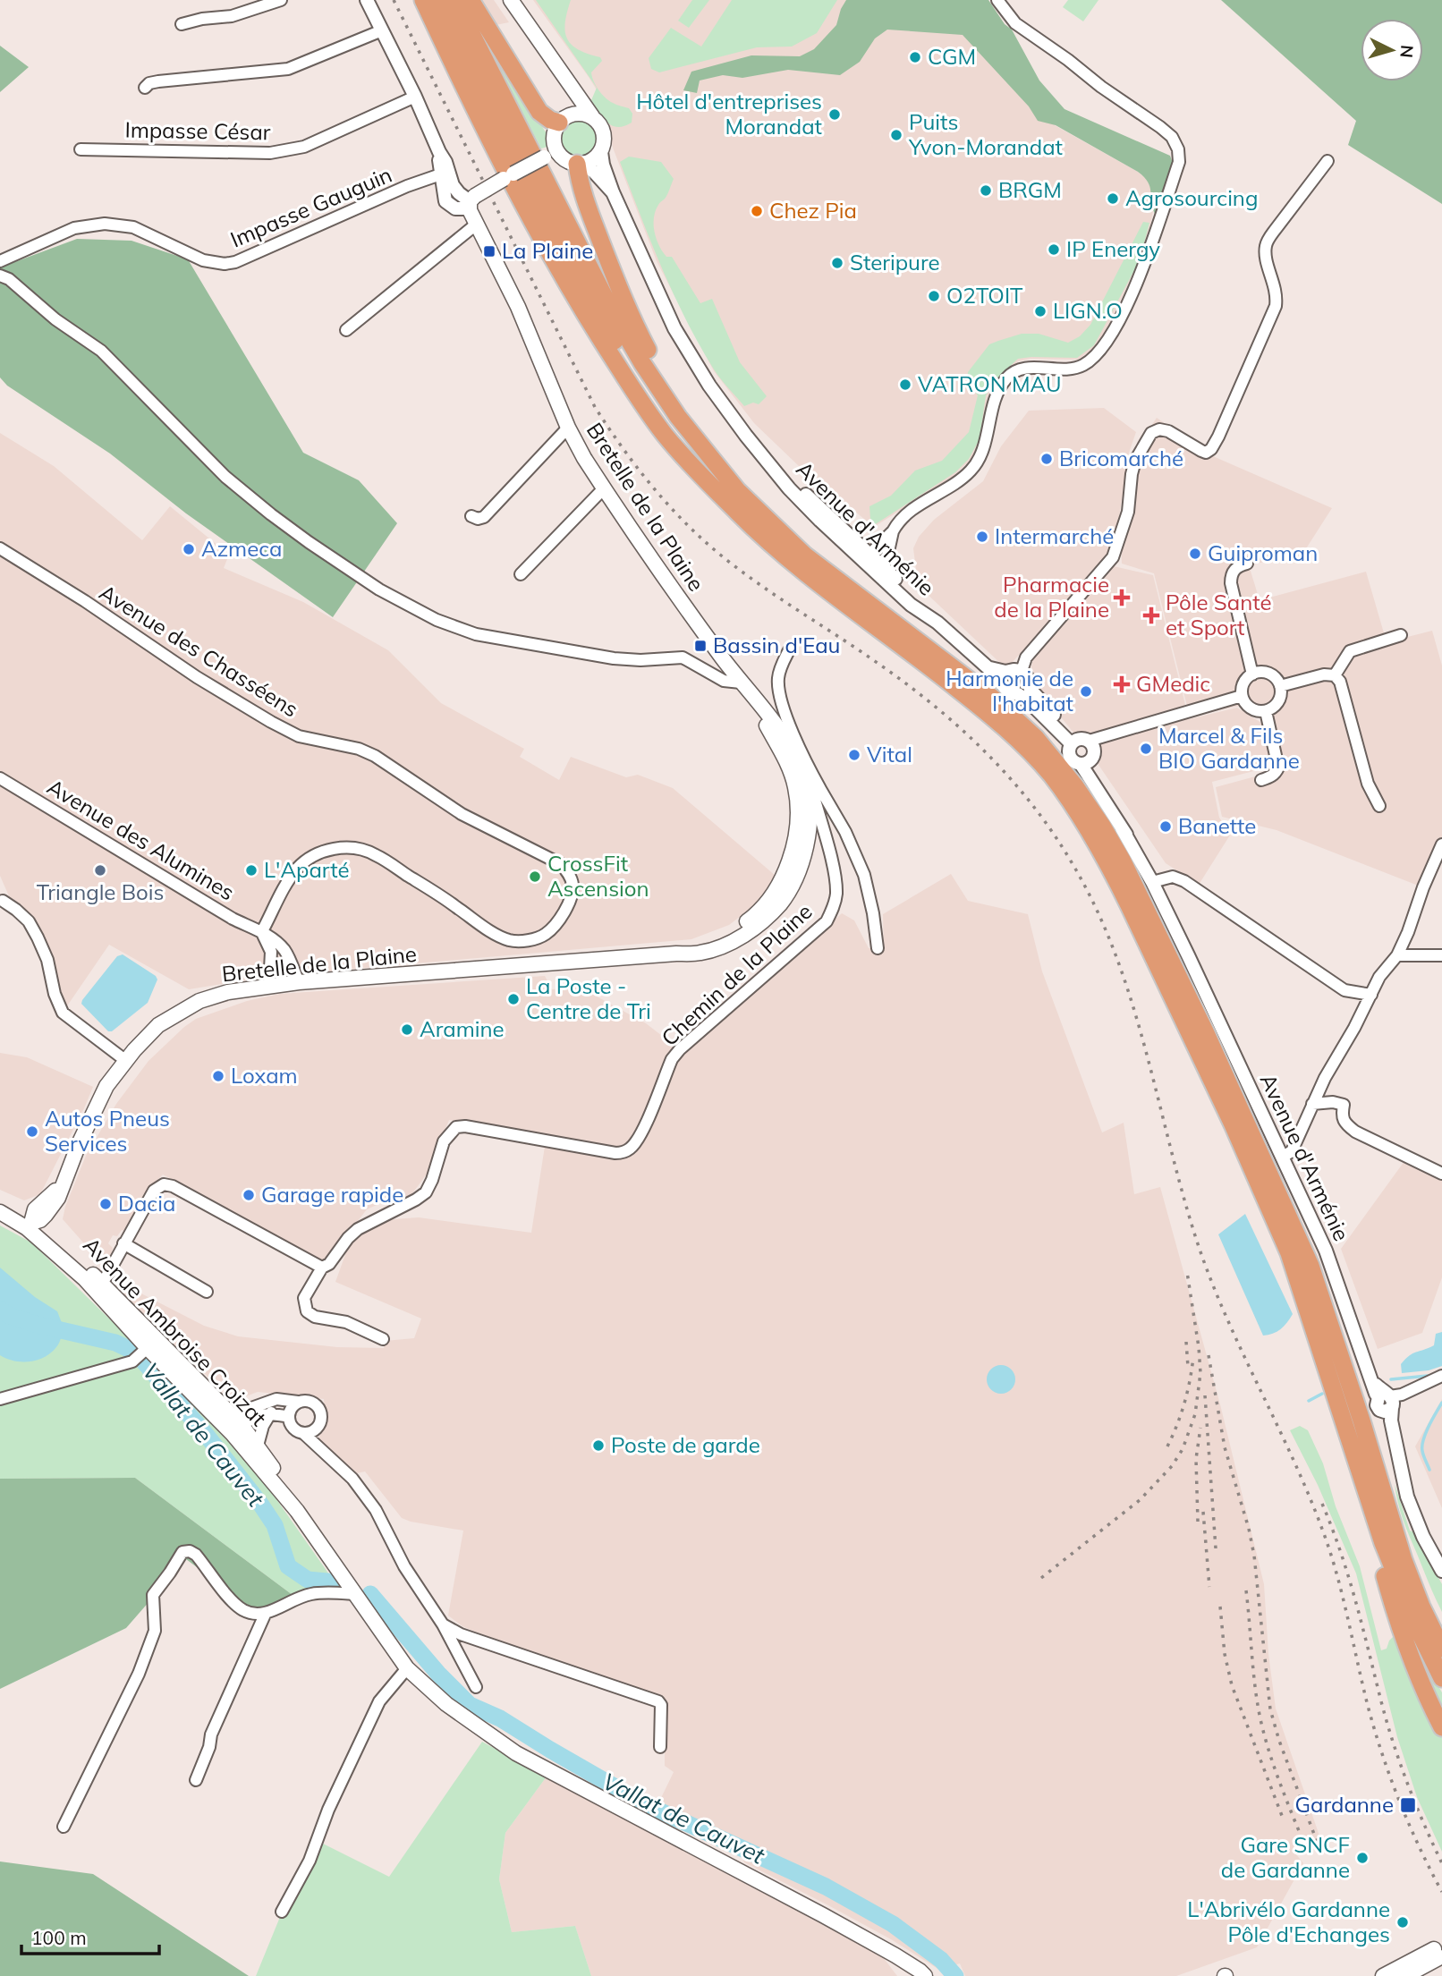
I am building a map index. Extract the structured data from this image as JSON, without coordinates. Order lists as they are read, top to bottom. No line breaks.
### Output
{"streets":{"main road":["Bretelle de la Plaine","Avenue Ambroise Croizat"],"street":["Impasse César","Impasse Gauguin","Avenue d'Arménie","Avenue des Chasséens","Avenue des Alumines","Chemin de la Plaine"]},"crossings":[["Bretelle de la Plaine","Avenue des Alumines"],["Bretelle de la Plaine","Chemin de la Plaine"],["Bretelle de la Plaine","Avenue Ambroise Croizat"],["Avenue des Chasséens","Avenue des Alumines"]],"water":["Vallat de Cauvet"],"places":{"other":["CGM","Hôtel d'entreprises Morandat","Puits Yvon-Morandat","BRGM","Agrosourcing","Chez Pia","IP Energy","Steripure","O2TOIT","LIGN.O","VATRON MAU","Bricomarché","Intermarché","Azmeca","Guiproman","Harmonie de l'habitat","Marcel & Fils BIO Gardanne","Vital","Banette","Triangle Bois","L'Aparté","CrossFit Ascension","La Poste - Centre de Tri","Aramine","Loxam","Autos Pneus Services","Garage rapide","Dacia","Poste de garde","Gare SNCF de Gardanne","L'Abrivélo Gardanne Pôle d'Echanges"],"transit":["La Plaine","Bassin d'Eau","Gardanne"],"health":["Pharmacie de la Plaine","Pôle Santé et Sport","GMedic"]},"scale_bar":"100 m","north":"right"}
